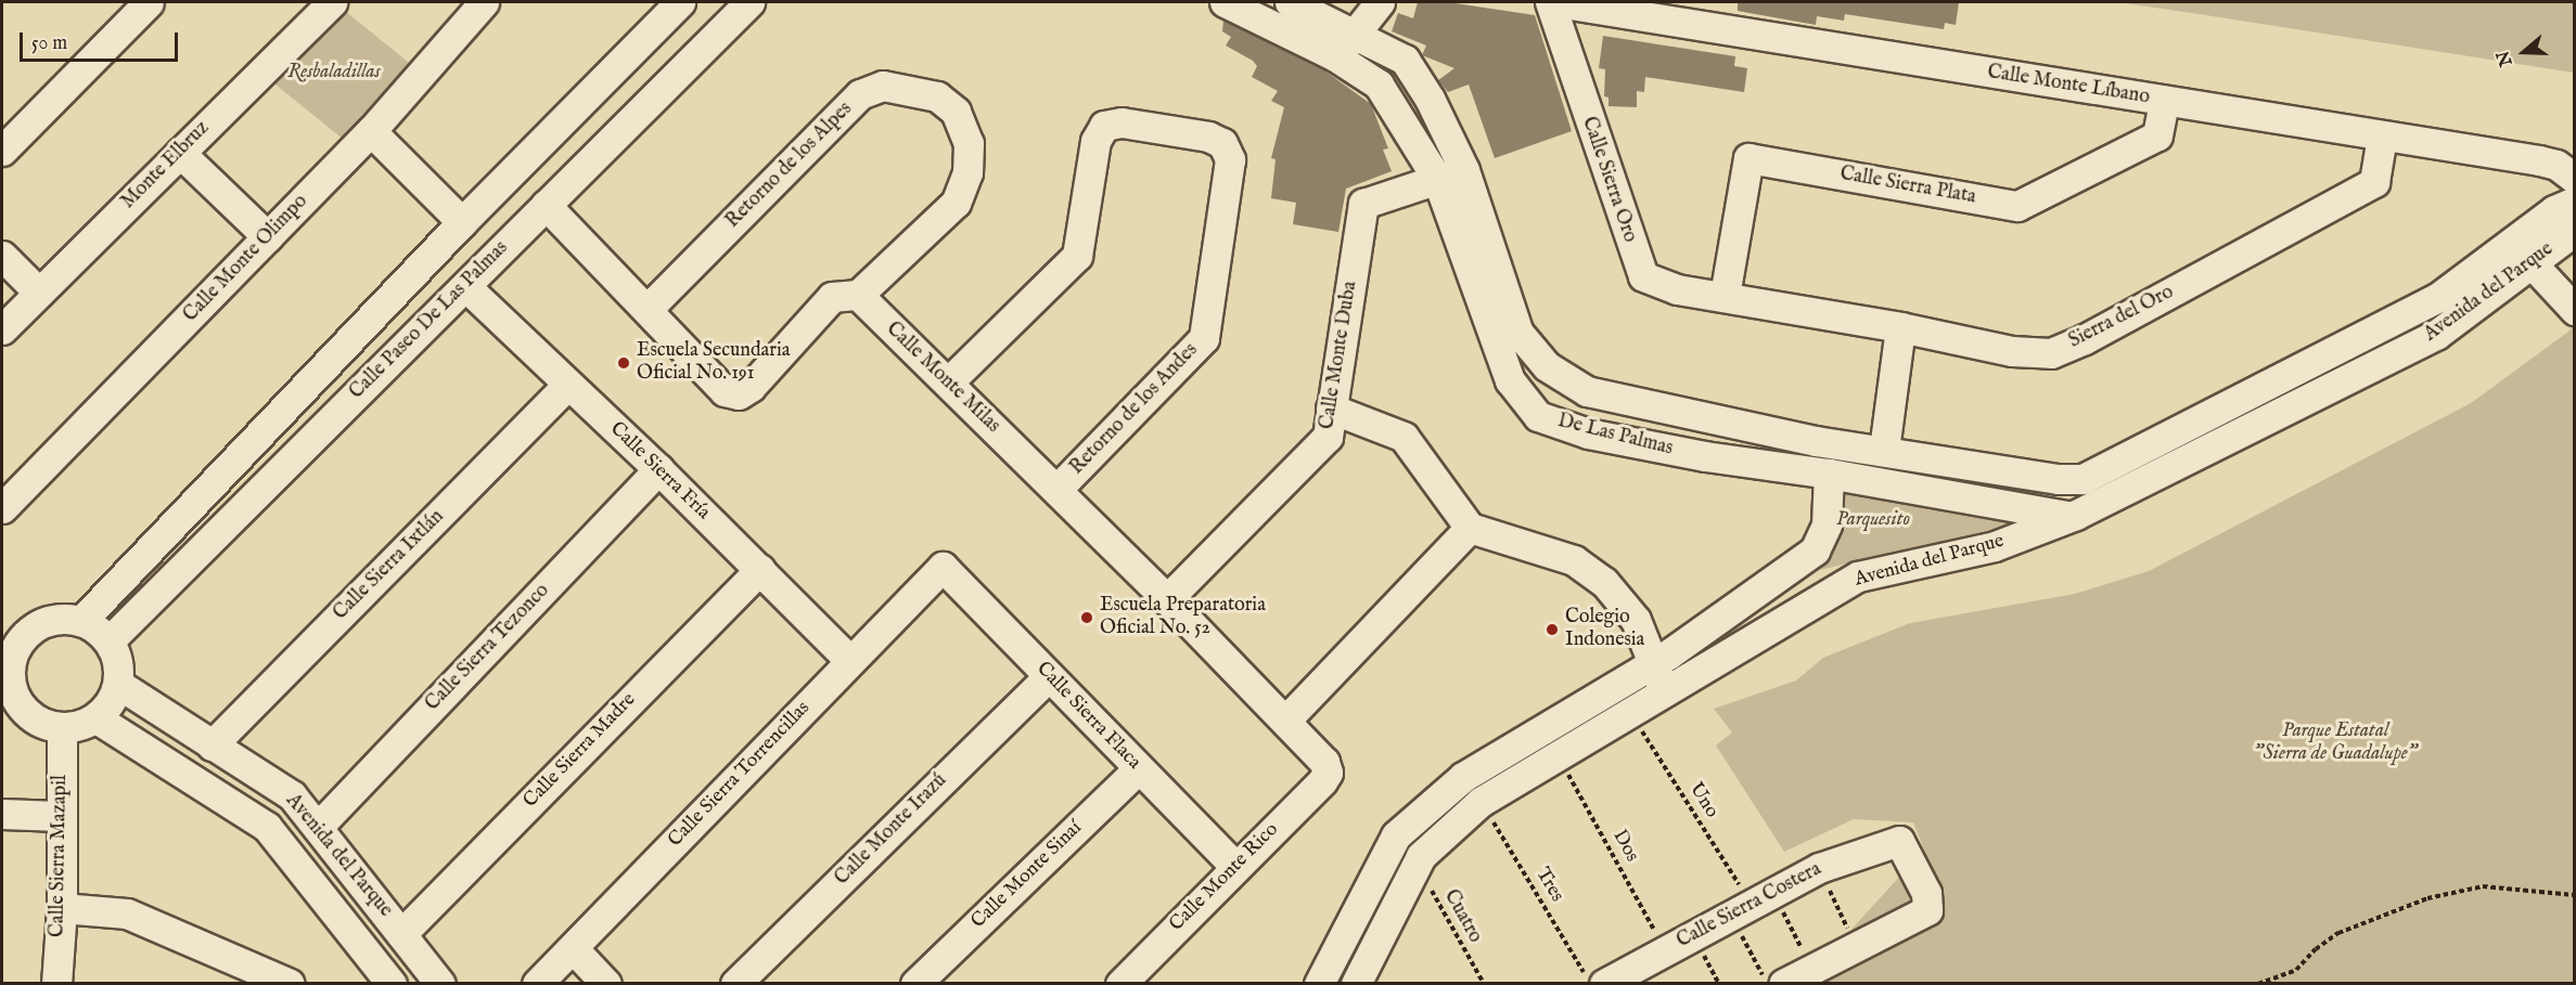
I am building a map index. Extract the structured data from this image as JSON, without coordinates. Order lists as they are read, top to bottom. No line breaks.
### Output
{"streets":{"street":["Calle Monte Líbano","Monte Elbruz","Retorno de los Alpes","Calle Sierra Oro","Calle Sierra Plata","Calle Monte Olimpo","Avenida del Parque","Sierra del Oro","Calle Paseo De Las Palmas","Calle Monte Duba","Calle Monte Milas","Retorno de los Andes","De Las Palmas","Calle Sierra Fría","Calle Sierra Ixtlán","Calle Sierra Tezonco","Calle Sierra Flaca","Calle Sierra Madre","Calle Sierra Torrencillas","Calle Monte Irazú","Calle Sierra Mazapil","Calle Monte Sinaí","Calle Monte Rico","Calle Sierra Costera"],"path":["Uno","Dos","Tres","Cuatro"]},"crossings":[["Calle Monte Líbano","Calle Sierra Plata"],["Calle Monte Líbano","Sierra del Oro"],["Retorno de los Alpes","Calle Monte Milas"],["Calle Sierra Oro","Calle Sierra Plata"],["Calle Sierra Oro","Sierra del Oro"],["Calle Sierra Plata","Sierra del Oro"],["Avenida del Parque","Calle Paseo De Las Palmas"],["Avenida del Parque","De Las Palmas"],["Avenida del Parque","Calle Sierra Ixtlán"],["Avenida del Parque","Calle Sierra Tezonco"],["Avenida del Parque","Calle Sierra Madre"],["Avenida del Parque","Uno"],["Avenida del Parque","Dos"],["Avenida del Parque","Calle Sierra Mazapil"],["Avenida del Parque","Tres"],["Avenida del Parque","Cuatro"],["Calle Paseo De Las Palmas","Calle Sierra Fría"],["Calle Paseo De Las Palmas","Calle Sierra Mazapil"],["Calle Monte Duba","Calle Monte Milas"],["Calle Monte Duba","De Las Palmas"],["Calle Monte Milas","Retorno de los Andes"],["Calle Monte Milas","Calle Monte Rico"],["Calle Sierra Fría","Calle Sierra Ixtlán"],["Calle Sierra Fría","Calle Sierra Tezonco"],["Calle Sierra Fría","Calle Sierra Madre"],["Calle Sierra Fría","Calle Sierra Torrencillas"],["Calle Sierra Flaca","Calle Sierra Torrencillas"],["Calle Sierra Flaca","Calle Monte Irazú"],["Calle Sierra Flaca","Calle Monte Sinaí"],["Calle Sierra Flaca","Calle Monte Rico"],["Uno","Calle Sierra Costera"],["Dos","Calle Sierra Costera"]],"parks":["Resbaladillas","Parquesito","Parque Estatal \"Sierra de Guadalupe\""],"places":["Escuela Secundaria Oficial No. 191","Escuela Preparatoria Oficial No. 52","Colegio Indonesia"],"scale_bar":"50 m","north":"left"}
